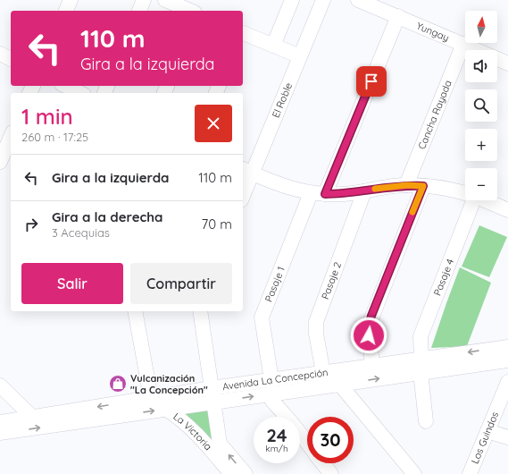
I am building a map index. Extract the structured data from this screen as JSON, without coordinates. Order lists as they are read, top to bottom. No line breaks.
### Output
{"streets":{"street":["Yungay","El Roble","Cancha Rayada","Pasaje 4","Pasaje 2","Pasaje 1","Avenida La Concepción","La Victoria","Los Guindos"]},"crossings":[["Yungay","Cancha Rayada"],["Yungay","Pasaje 1"],["Pasaje 4","Avenida La Concepción"],["Pasaje 2","Avenida La Concepción"],["Pasaje 1","Avenida La Concepción"],["Avenida La Concepción","La Victoria"]],"places":{"shop":["Vulcanización \"La Concepción\""]},"north":"top","page":{"map_buttons":["+","−"],"turn":["110 m","Gira a la izquierda"],"heading":["1 min","260 m · 17:25"],"list":[{"name":"Gira a la izquierda","value":"110 m"},{"name":"Gira a la derecha","note":"3 Acequias","value":"70 m"}],"buttons":["Salir","Compartir"],"speed":"24 km/h","limit":"30"}}
